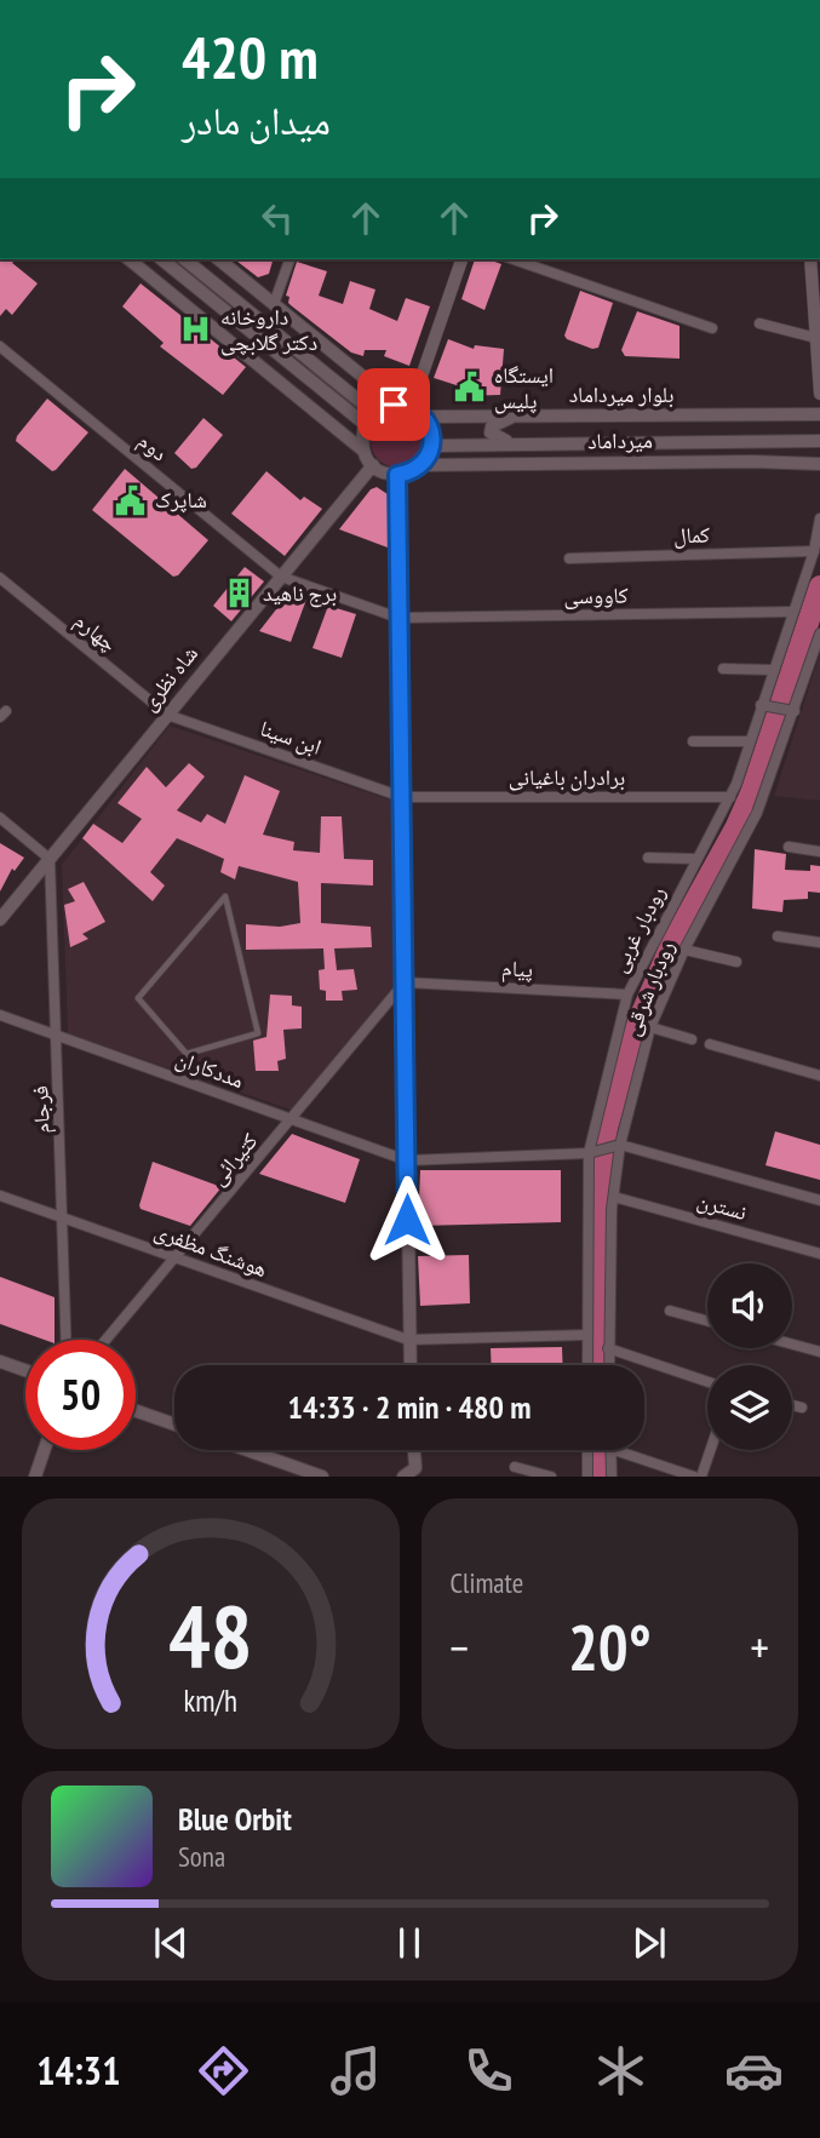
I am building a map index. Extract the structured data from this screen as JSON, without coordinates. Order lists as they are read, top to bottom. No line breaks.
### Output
{"streets":{"main road":["بلوار میرداماد","میرداماد","شاه نظری"],"street":["دوم","کمال","کاووسی","چهارم","ابن سینا","برادران باغیانی","رودبار غربی","پیام","رودبار شرقی","مددکاران","فرجام","کتیرائی","نسترن","هوشنگ مظفری"]},"crossings":[["بلوار میرداماد","میرداماد"],["بلوار میرداماد","شاه نظری"],["میرداماد","شاه نظری"],["دوم","شاه نظری"],["کمال","رودبار غربی"],["کاووسی","رودبار غربی"],["چهارم","شاه نظری"],["چهارم","ابن سینا"],["شاه نظری","ابن سینا"],["شاه نظری","فرجام"],["ابن سینا","برادران باغیانی"],["برادران باغیانی","رودبار غربی"],["رودبار غربی","پیام"],["پیام","کتیرائی"],["رودبار شرقی","نسترن"],["مددکاران","فرجام"],["مددکاران","کتیرائی"],["فرجام","هوشنگ مظفری"],["کتیرائی","هوشنگ مظفری"]],"places":{"hospital":["داروخانه دکتر گلابچی"],"public building":["ایستگاه پلیس","شاپرک"],"building":["برج ناهید"]},"page":{"turn":["420 m","میدان مادر"],"limit":"50","trip":"14:33 · 2 min · 480 m","tile":"Climate","heat":["−","20°","+"],"song":["Blue Orbit","Sona"],"tabs":"14:31","gauge":["48","km/h"]}}
